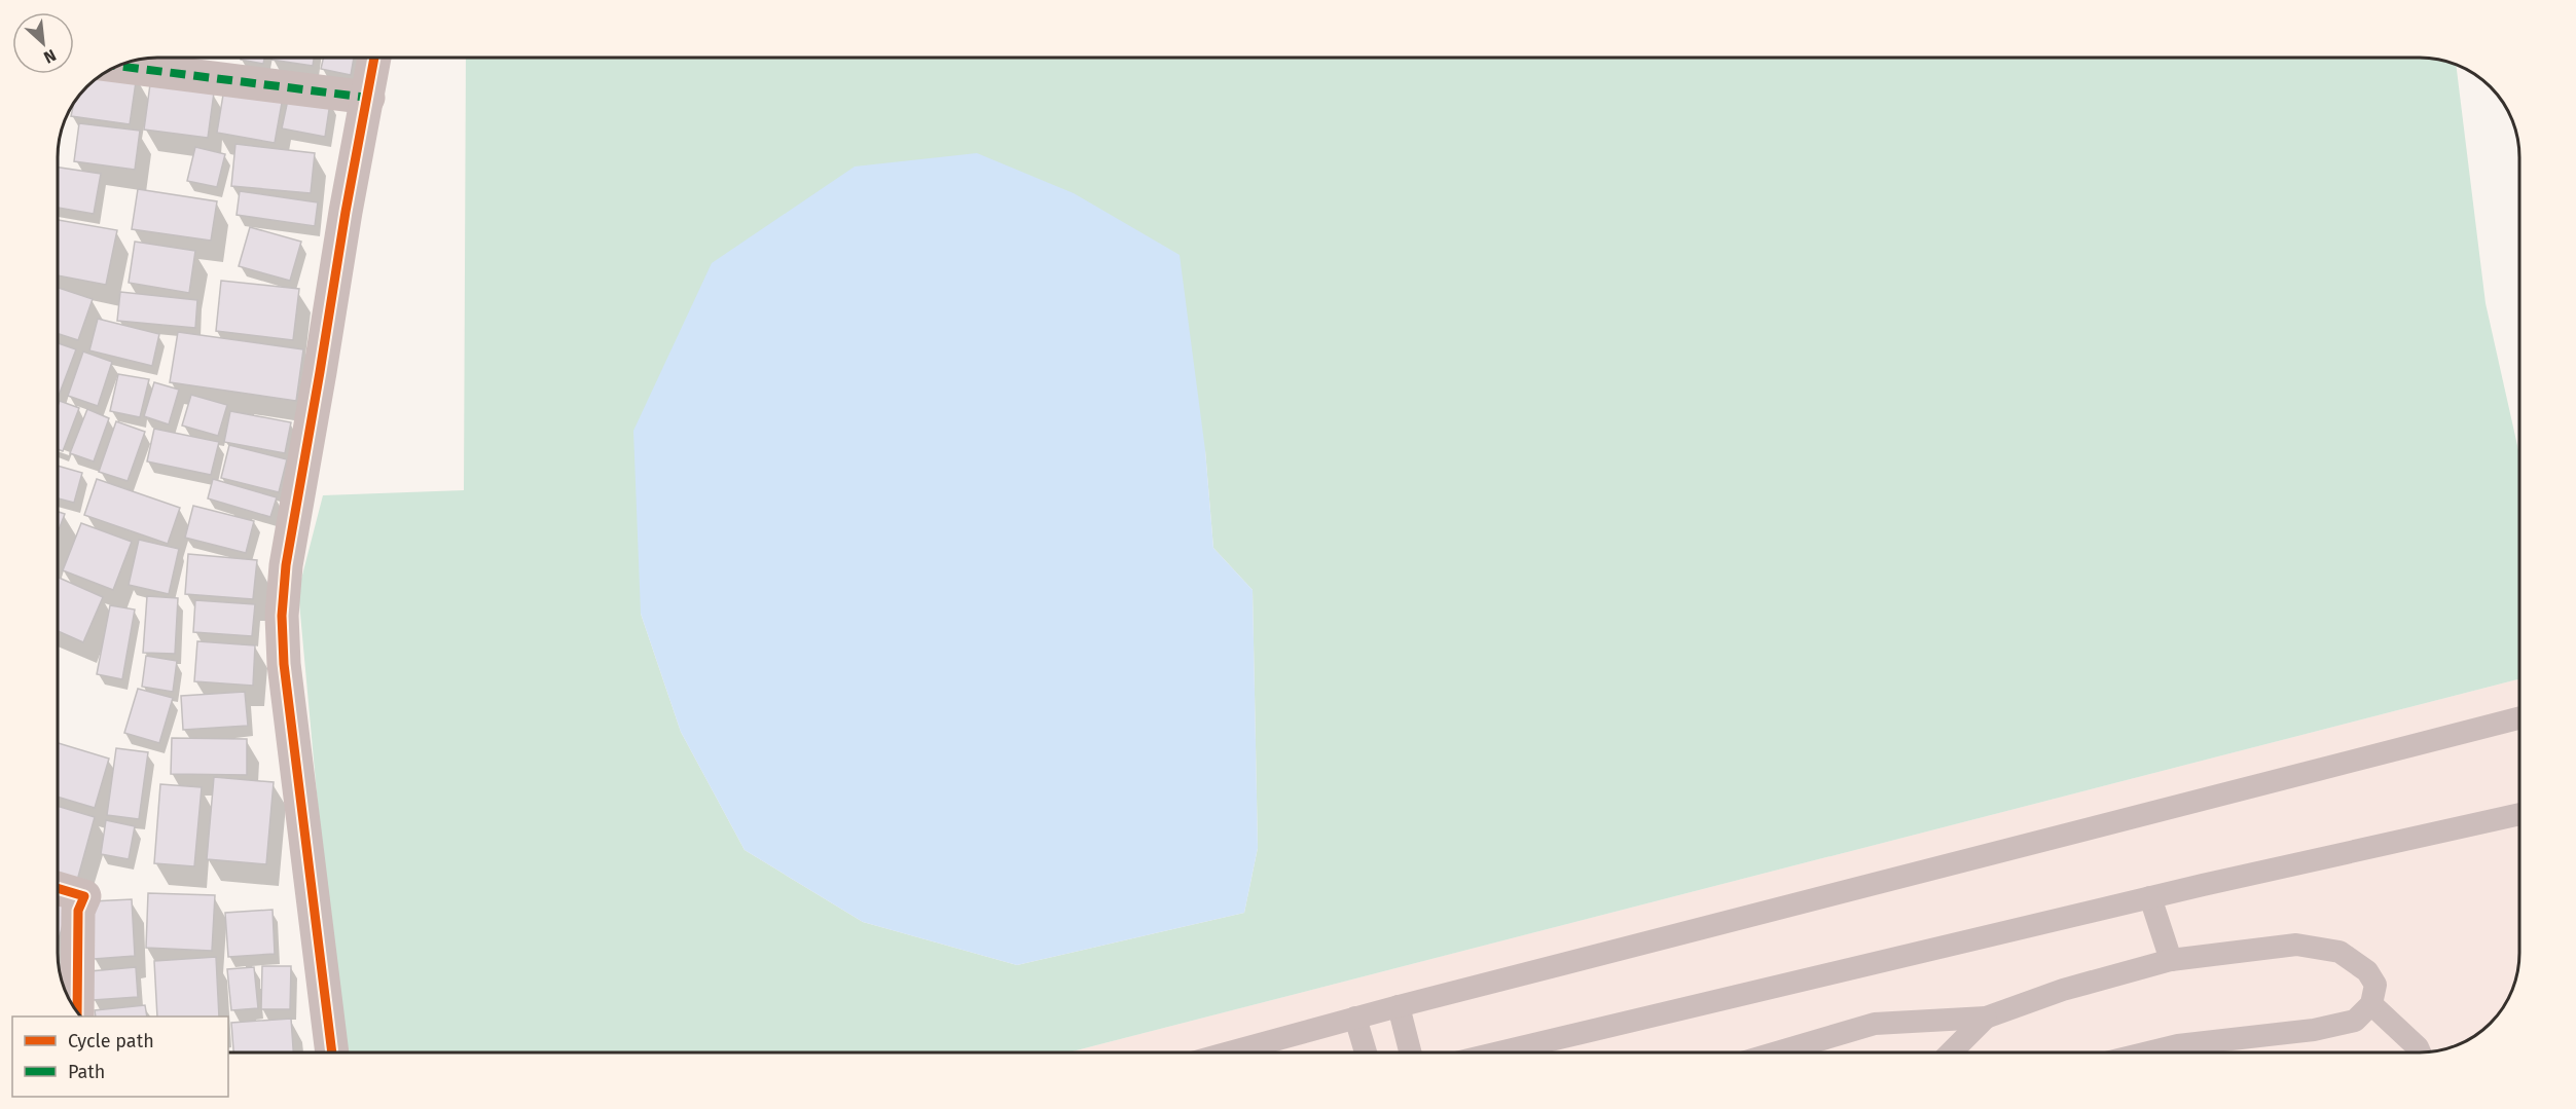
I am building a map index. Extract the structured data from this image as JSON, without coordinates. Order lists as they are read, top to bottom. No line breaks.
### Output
{"legend":["Cycle path","Path"],"north":"bottom right"}
